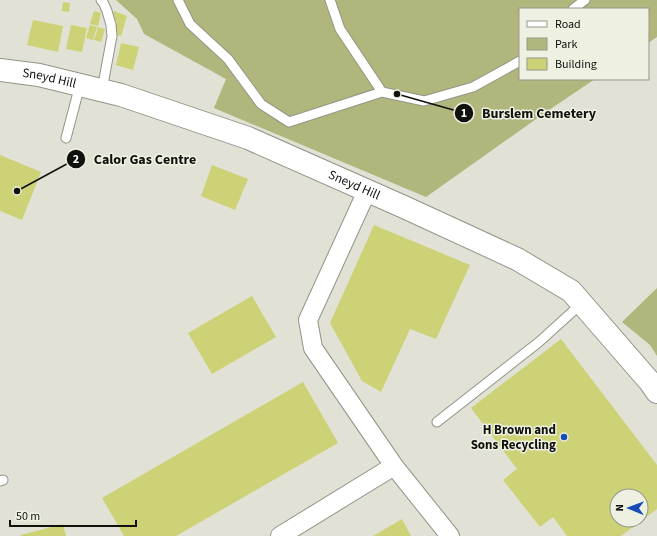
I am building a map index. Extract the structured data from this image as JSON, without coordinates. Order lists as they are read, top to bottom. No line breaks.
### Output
{"streets":{"street":["Sneyd Hill"]},"places":["Burslem Cemetery","Calor Gas Centre","H Brown and Sons Recycling"],"legend":["Road","Park","Building"],"scale_bar":"50 m","north":"left"}
